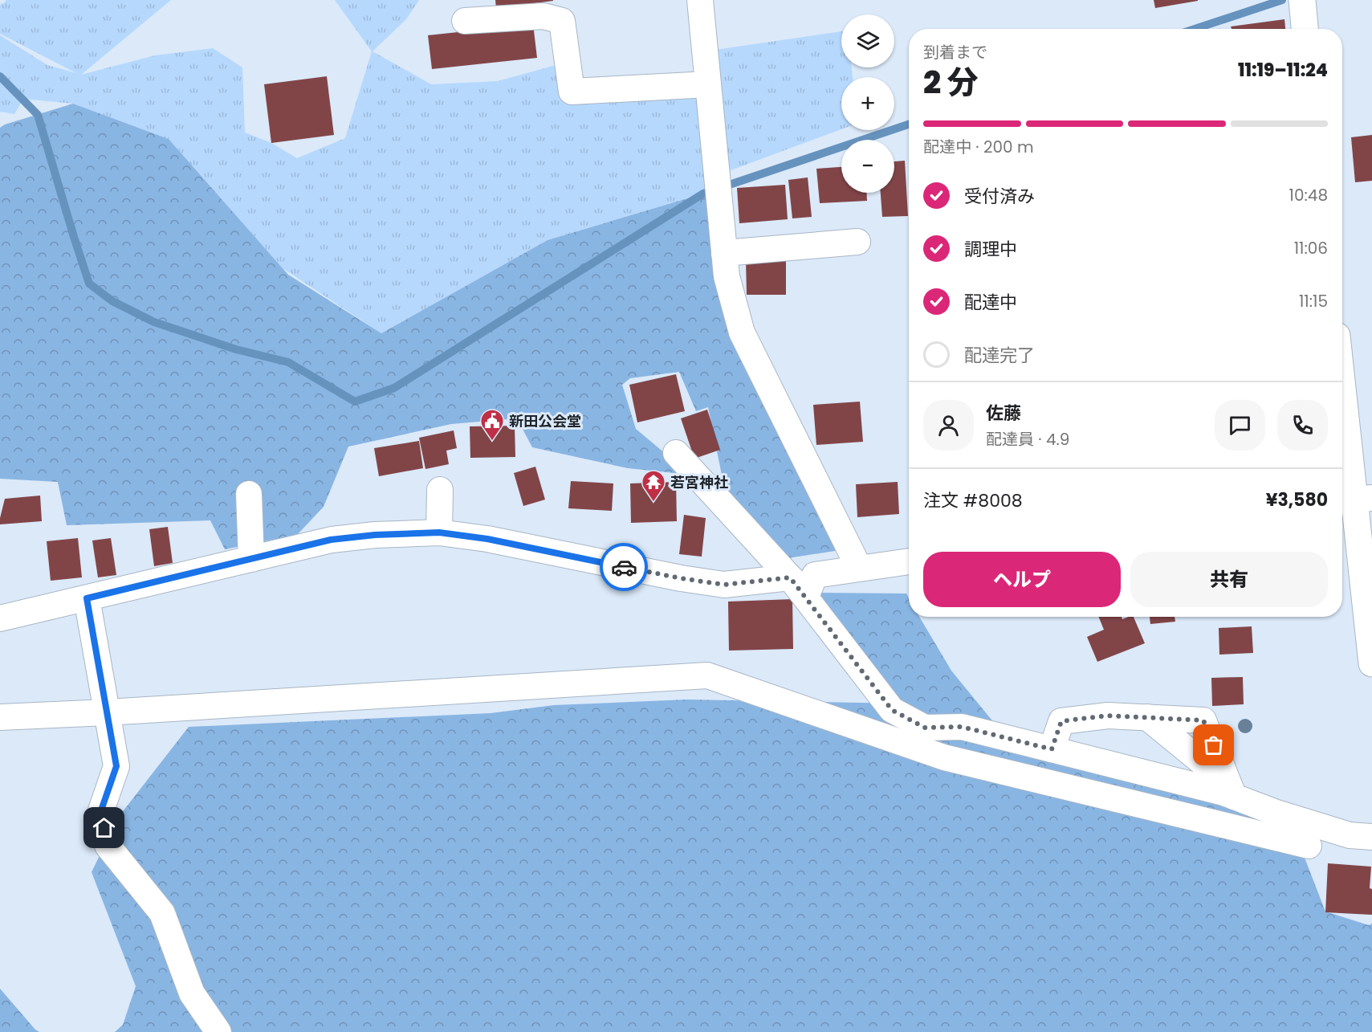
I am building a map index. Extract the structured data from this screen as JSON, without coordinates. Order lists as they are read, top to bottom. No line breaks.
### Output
{"places":{"public building":["新田公会堂"],"temple":["若宮神社"]},"page":{"map_buttons":["+","−"],"heading":["2 分","到着まで","11:19–11:24"],"panel":["佐藤","配達員 · 4.9","注文 #8008","¥3,580"],"bar":"配達中 · 200 m","list":[["受付済み","10:48"],["調理中","11:06"],["配達中","11:15"],"配達完了"],"buttons":["ヘルプ","共有"]}}
